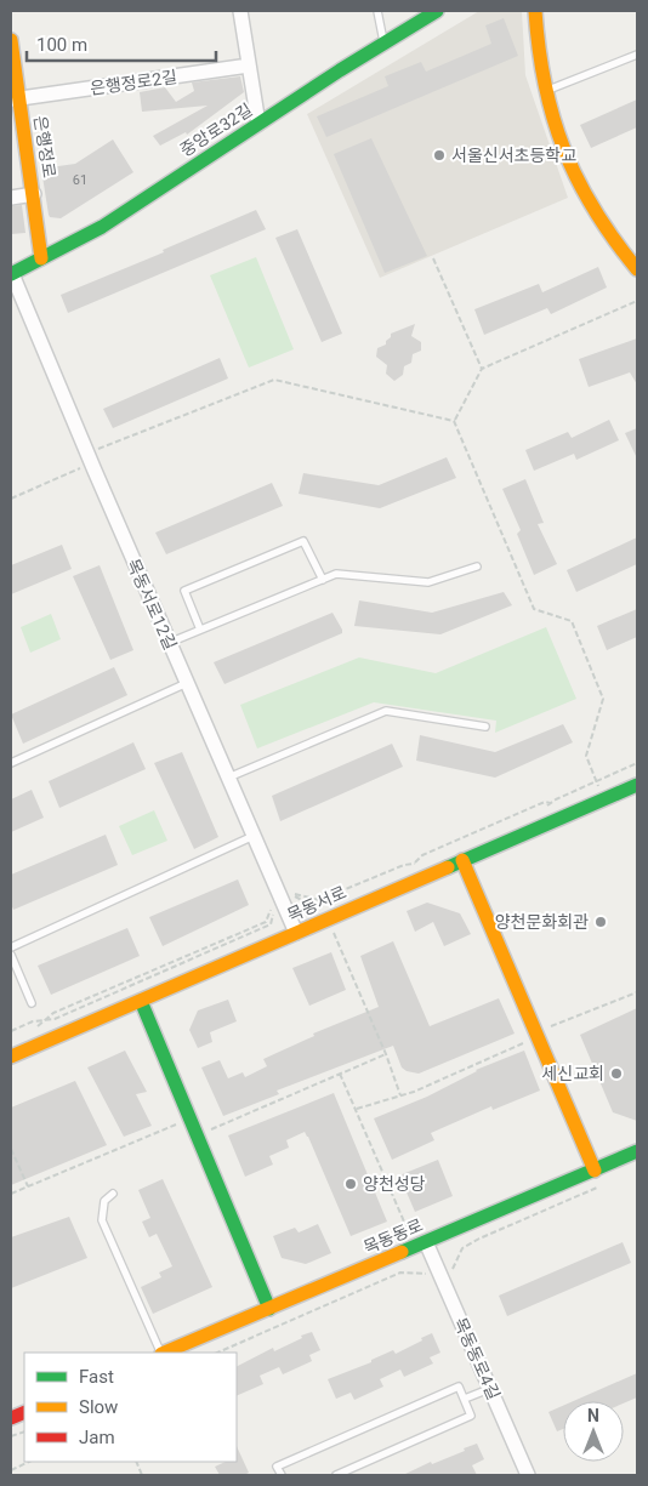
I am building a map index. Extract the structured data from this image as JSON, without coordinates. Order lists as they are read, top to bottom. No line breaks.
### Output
{"streets":{"street":["은행정로2길","중앙로32길","은행정로","목동서로12길","목동서로","목동동로","목동동로4길"]},"crossings":[["은행정로2길","은행정로"],["중앙로32길","은행정로"],["중앙로32길","목동서로12길"],["목동서로12길","목동서로"],["목동동로","목동동로4길"]],"places":["서울신서초등학교","양천문화회관","세신교회","양천성당"],"house_numbers":["61"],"legend":["Fast","Slow","Jam"],"scale_bar":"100 m","north":"top"}
